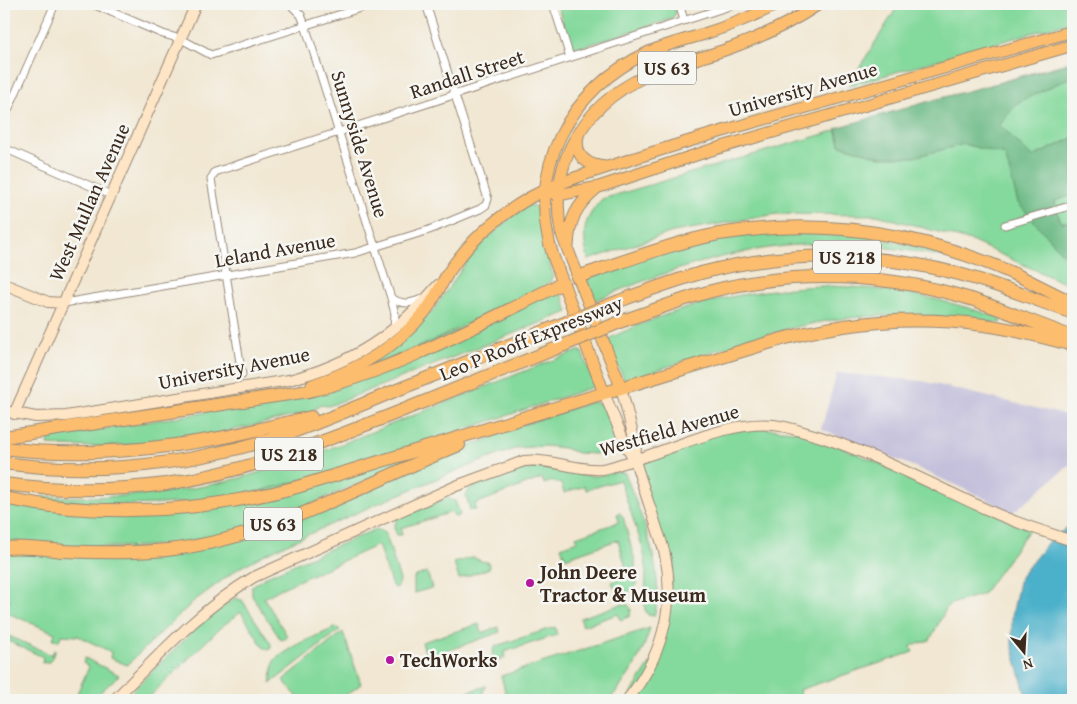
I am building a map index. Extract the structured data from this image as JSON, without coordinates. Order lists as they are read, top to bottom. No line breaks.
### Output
{"streets":{"highway":["US 63","US 218","Leo P Rooff Expressway"],"main road":["University Avenue"],"street":["Randall Street","Sunnyside Avenue","West Mullan Avenue","Leland Avenue","Westfield Avenue"]},"crossings":[["US 63","University Avenue"],["Randall Street","Sunnyside Avenue"],["Randall Street","Leland Avenue"],["University Avenue","Sunnyside Avenue"],["University Avenue","West Mullan Avenue"],["Sunnyside Avenue","Leland Avenue"],["West Mullan Avenue","Leland Avenue"]],"places":["John Deere Tractor & Museum","TechWorks"],"north":"bottom"}
